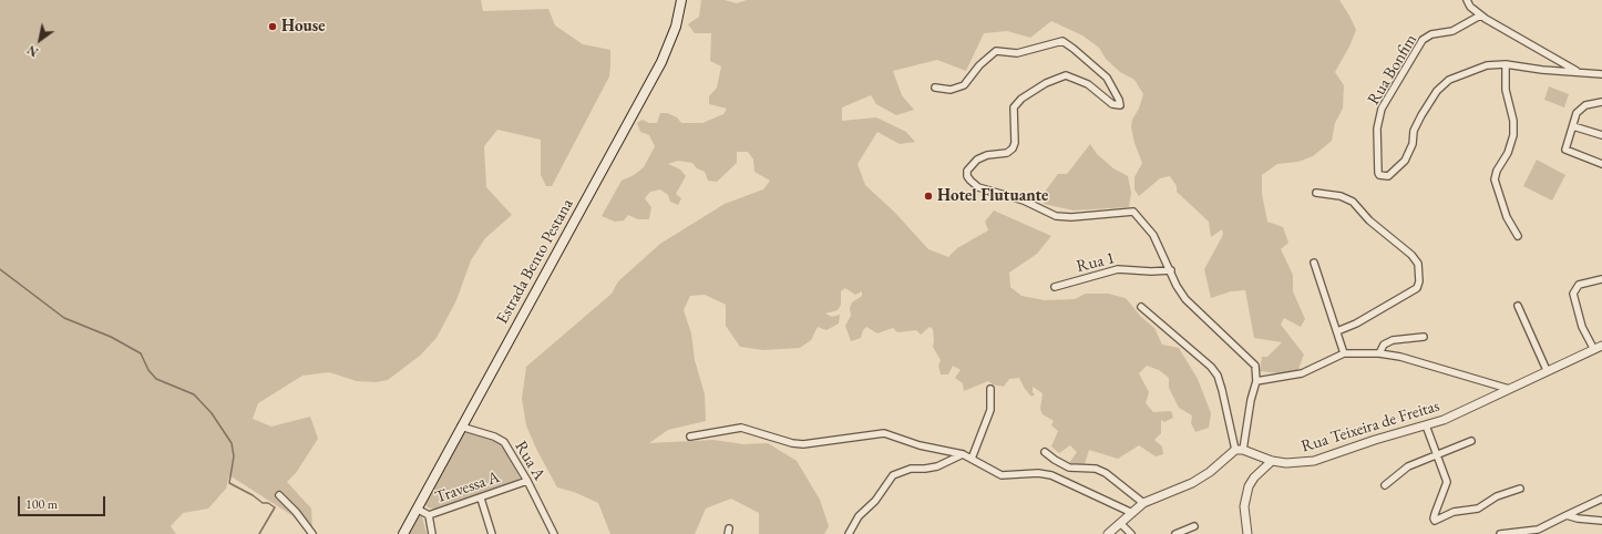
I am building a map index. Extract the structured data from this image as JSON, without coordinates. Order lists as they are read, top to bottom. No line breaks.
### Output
{"streets":{"main road":["Estrada Bento Pestana"],"street":["Rua Bonfim","Rua 1","Rua Teixeira de Freitas","Rua A","Travessa A"]},"crossings":[["Estrada Bento Pestana","Rua A"],["Estrada Bento Pestana","Travessa A"],["Rua A","Travessa A"]],"places":["House","Hotel Flutuante"],"scale_bar":"100 m","north":"bottom left"}
